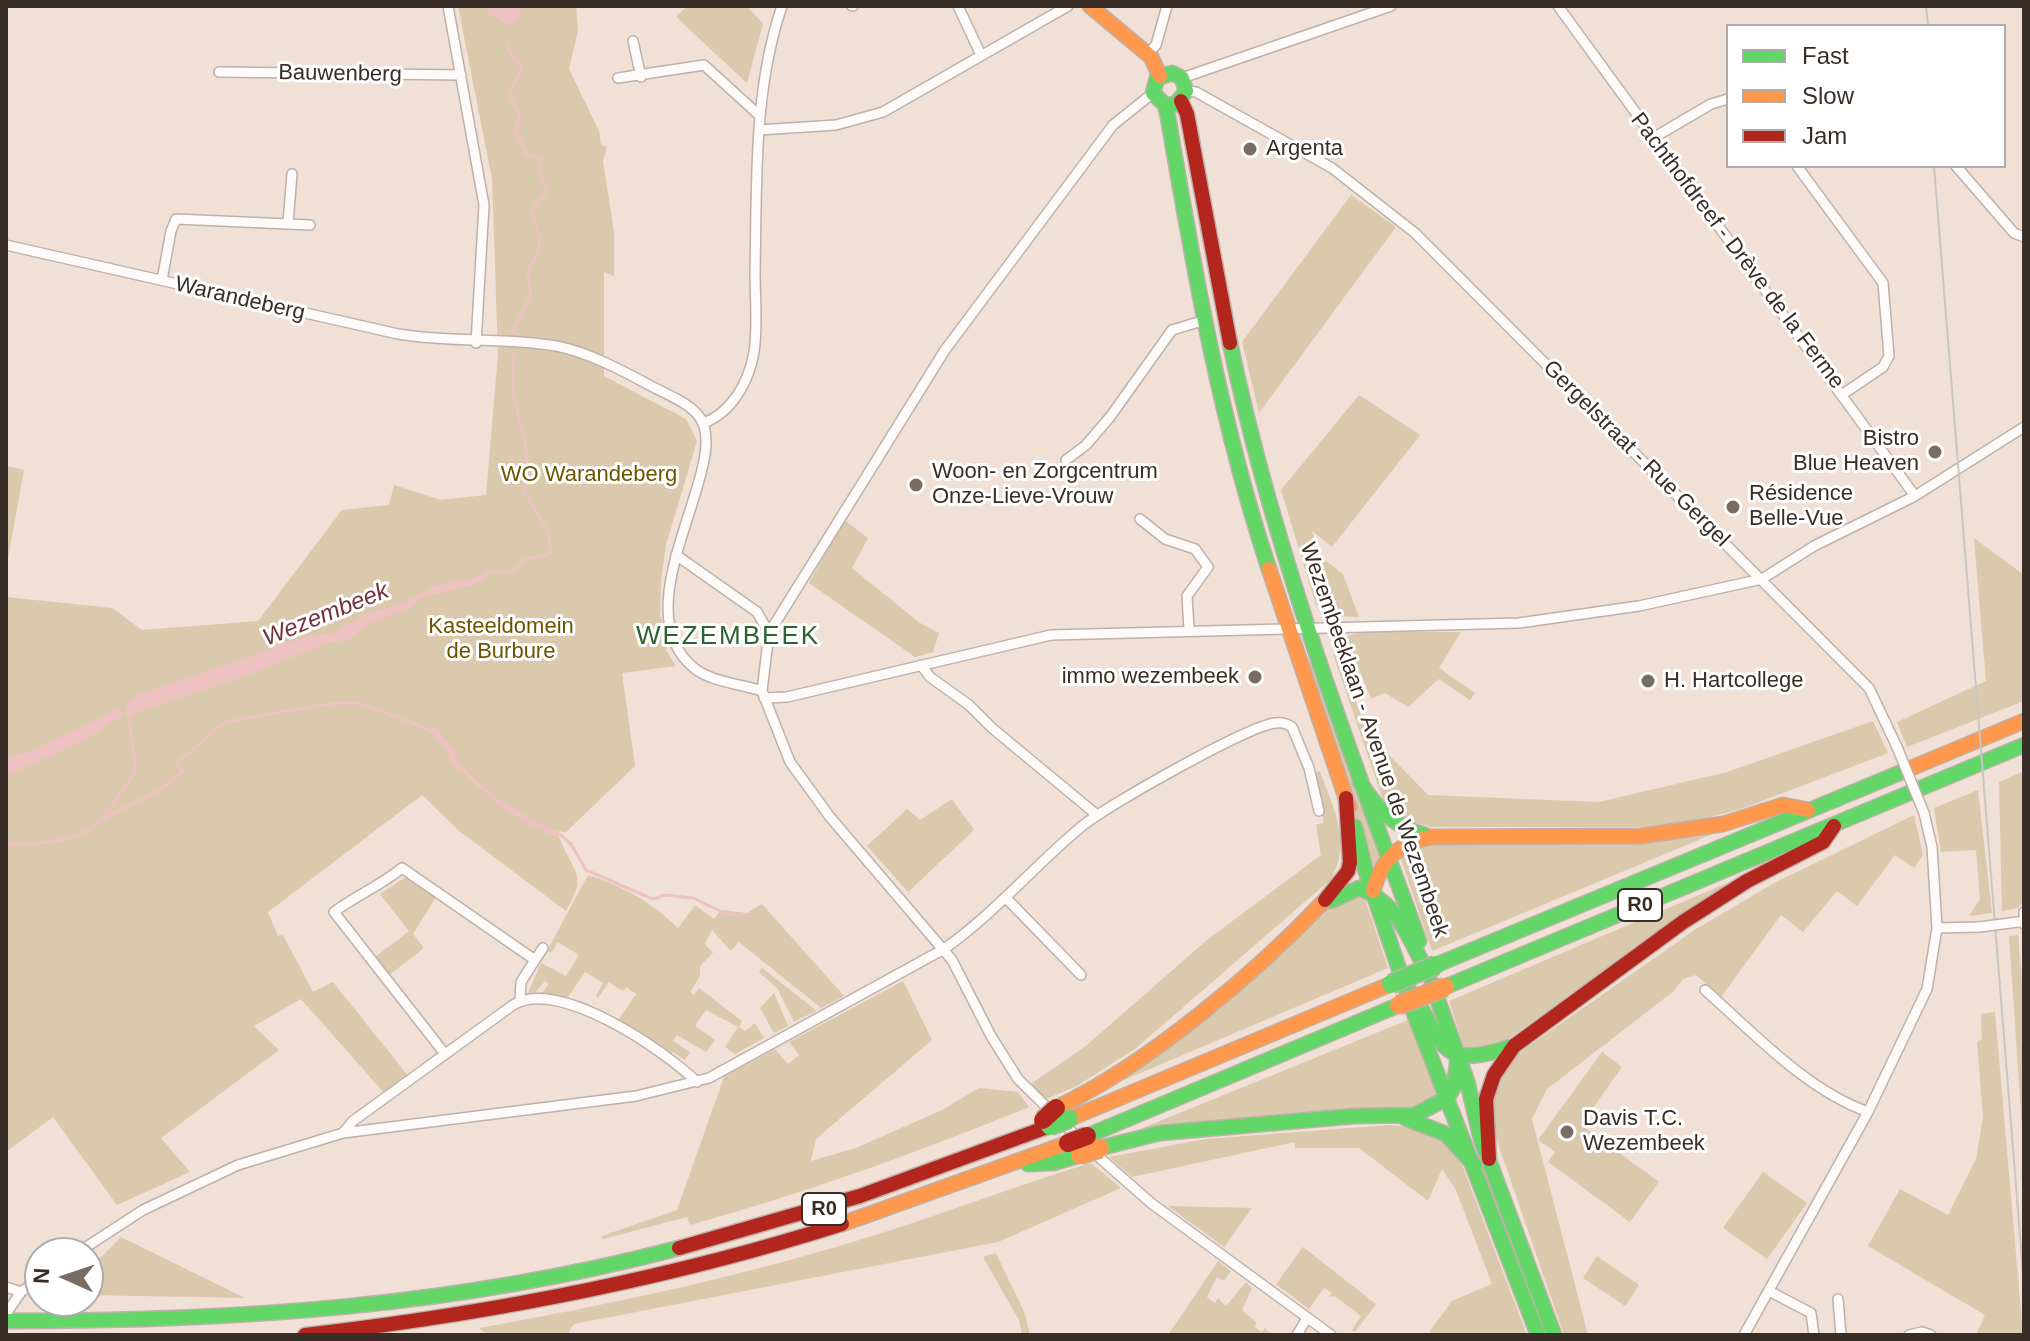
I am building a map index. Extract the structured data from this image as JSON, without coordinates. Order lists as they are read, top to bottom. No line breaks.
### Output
{"streets":{"main road":["Wezembeeklaan - Avenue de Wezembeek","R0"],"street":["Bauwenberg","Pachthofdreef - Drève de la Ferme","Warandeberg","Gergelstraat - Rue Gergel"]},"crossings":[["Gergelstraat - Rue Gergel","Wezembeeklaan - Avenue de Wezembeek"],["Wezembeeklaan - Avenue de Wezembeek","R0"]],"districts":["WEZEMBEEK"],"water":["Wezembeek"],"parks":["WO Warandeberg","Kasteeldomein de Burbure"],"places":["Argenta","Bistro Blue Heaven","Woon- en Zorgcentrum Onze-Lieve-Vrouw","Résidence Belle-Vue","immo wezembeek","H. Hartcollege","Davis T.C. Wezembeek"],"legend":["Fast","Slow","Jam"],"north":"left"}
